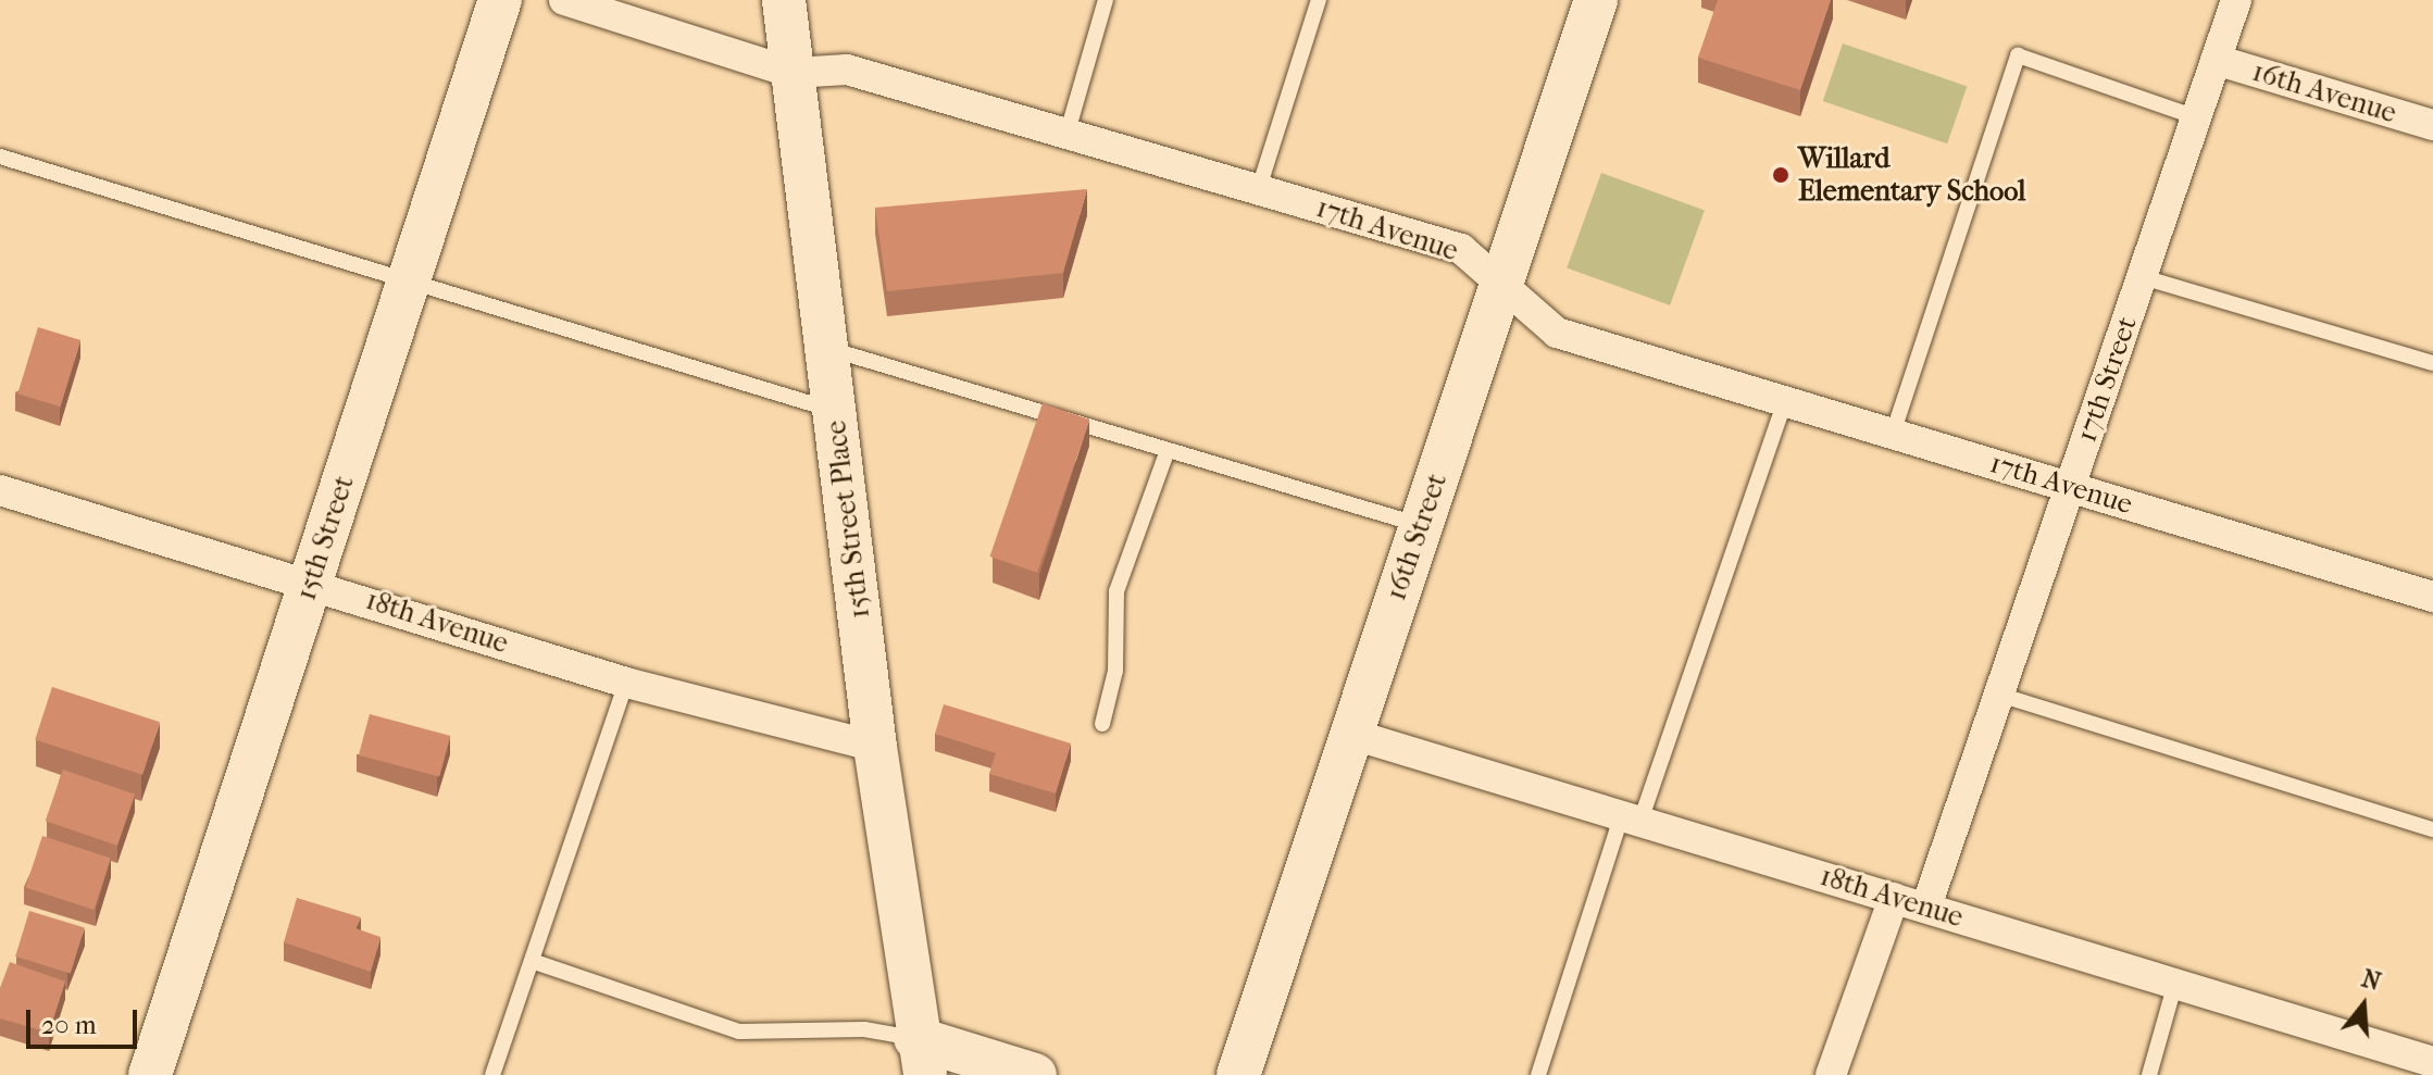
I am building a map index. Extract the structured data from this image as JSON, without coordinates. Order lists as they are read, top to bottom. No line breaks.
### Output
{"streets":{"street":["16th Avenue","17th Avenue","17th Street","15th Street Place","16th Street","15th Street","18th Avenue"]},"crossings":[["16th Avenue","17th Street"],["17th Avenue","17th Street"],["17th Avenue","15th Street Place"],["17th Avenue","16th Street"],["17th Street","18th Avenue"],["15th Street Place","18th Avenue"],["16th Street","18th Avenue"],["15th Street","18th Avenue"]],"places":["Willard Elementary School"],"scale_bar":"20 m","north":"top"}
